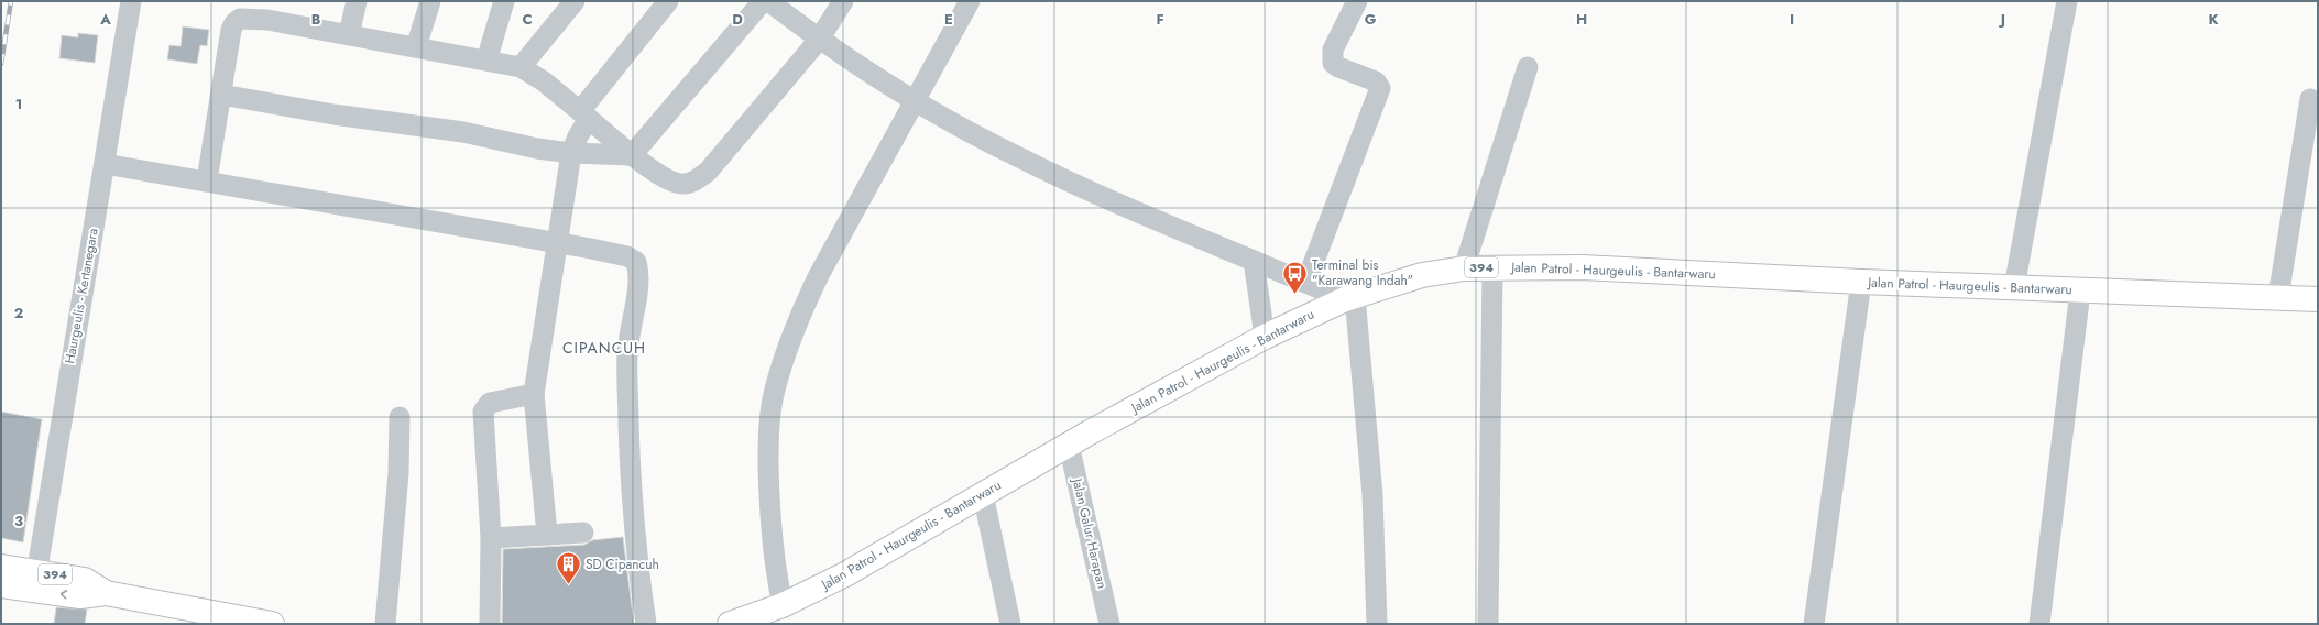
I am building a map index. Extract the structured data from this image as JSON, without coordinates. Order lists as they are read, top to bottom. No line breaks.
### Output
{"streets":{"main road":["394","Jalan Patrol - Haurgeulis - Bantarwaru"],"street":["Haurgeulis - Kertanegara","Jalan Galur Harapan"]},"crossings":[["394","Haurgeulis - Kertanegara"],["Jalan Patrol - Haurgeulis - Bantarwaru","Jalan Galur Harapan"]],"districts":["CIPANCUH"],"places":{"bus stop":["Terminal bis \"Karawang Indah\""],"building":["SD Cipancuh"]},"grid":{"columns":["A","B","C","D","E","F","G","H","I","J","K"],"rows":["1","2","3"]}}
